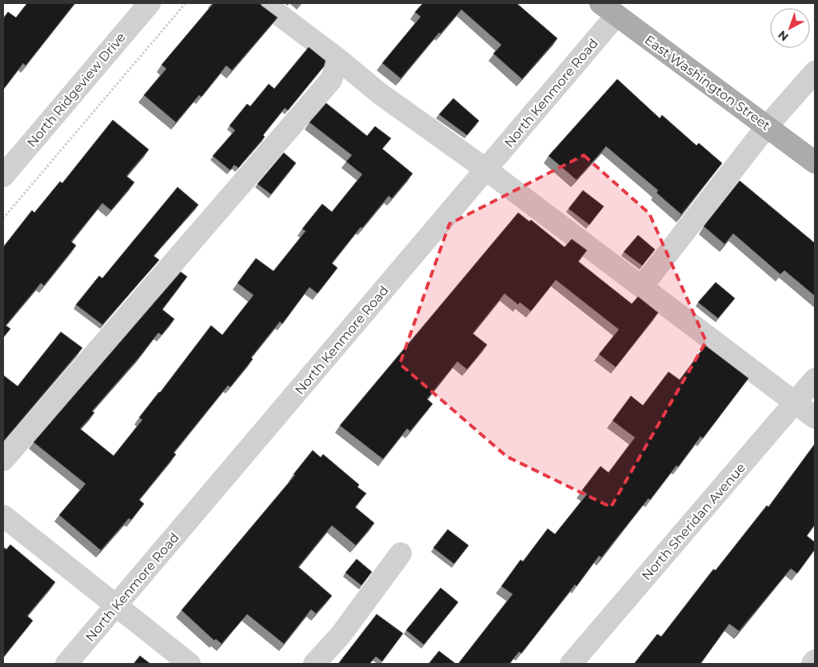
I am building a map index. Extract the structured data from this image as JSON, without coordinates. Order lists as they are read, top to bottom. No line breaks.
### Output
{"streets":{"main road":["East Washington Street"],"street":["North Ridgeview Drive","North Kenmore Road","North Sheridan Avenue"]},"crossings":[["East Washington Street","North Kenmore Road"]],"north":"bottom left"}
